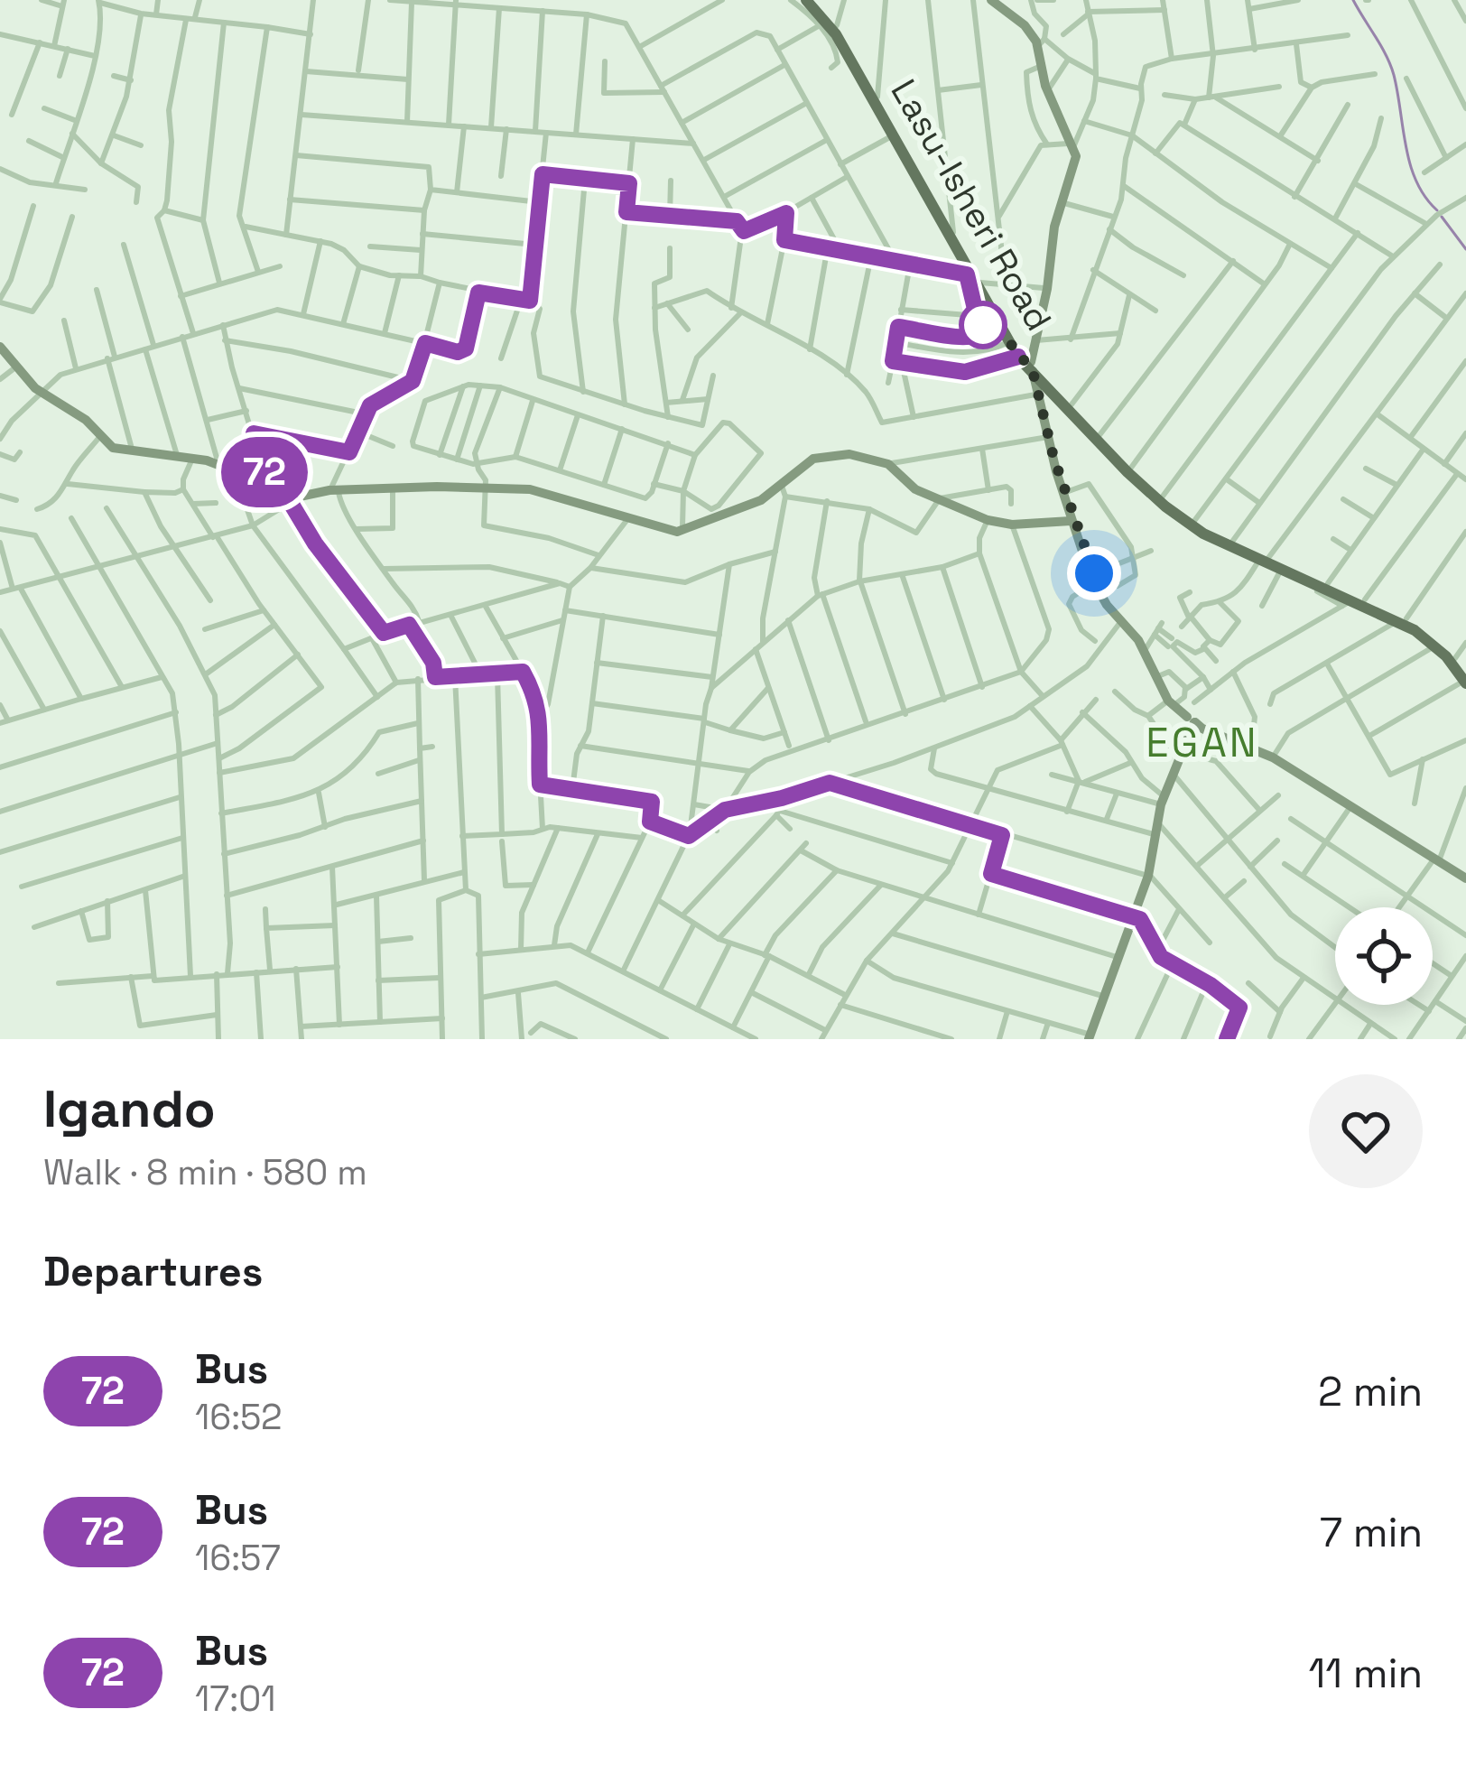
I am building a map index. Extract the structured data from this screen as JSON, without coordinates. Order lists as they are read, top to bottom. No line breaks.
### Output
{"streets":{"main road":["Lasu-Isheri Road"]},"districts":["EGAN"],"lines":["bus line 72"],"page":{"on_map":"72","heading":[["Igando","Walk · 8 min · 580 m"],"Departures"],"list":[{"mark":"72","name":"Bus","note":"16:52","value":"2 min"},{"mark":"72","name":"Bus","note":"16:57","value":"7 min"},{"mark":"72","name":"Bus","note":"17:01","value":"11 min"}]}}
